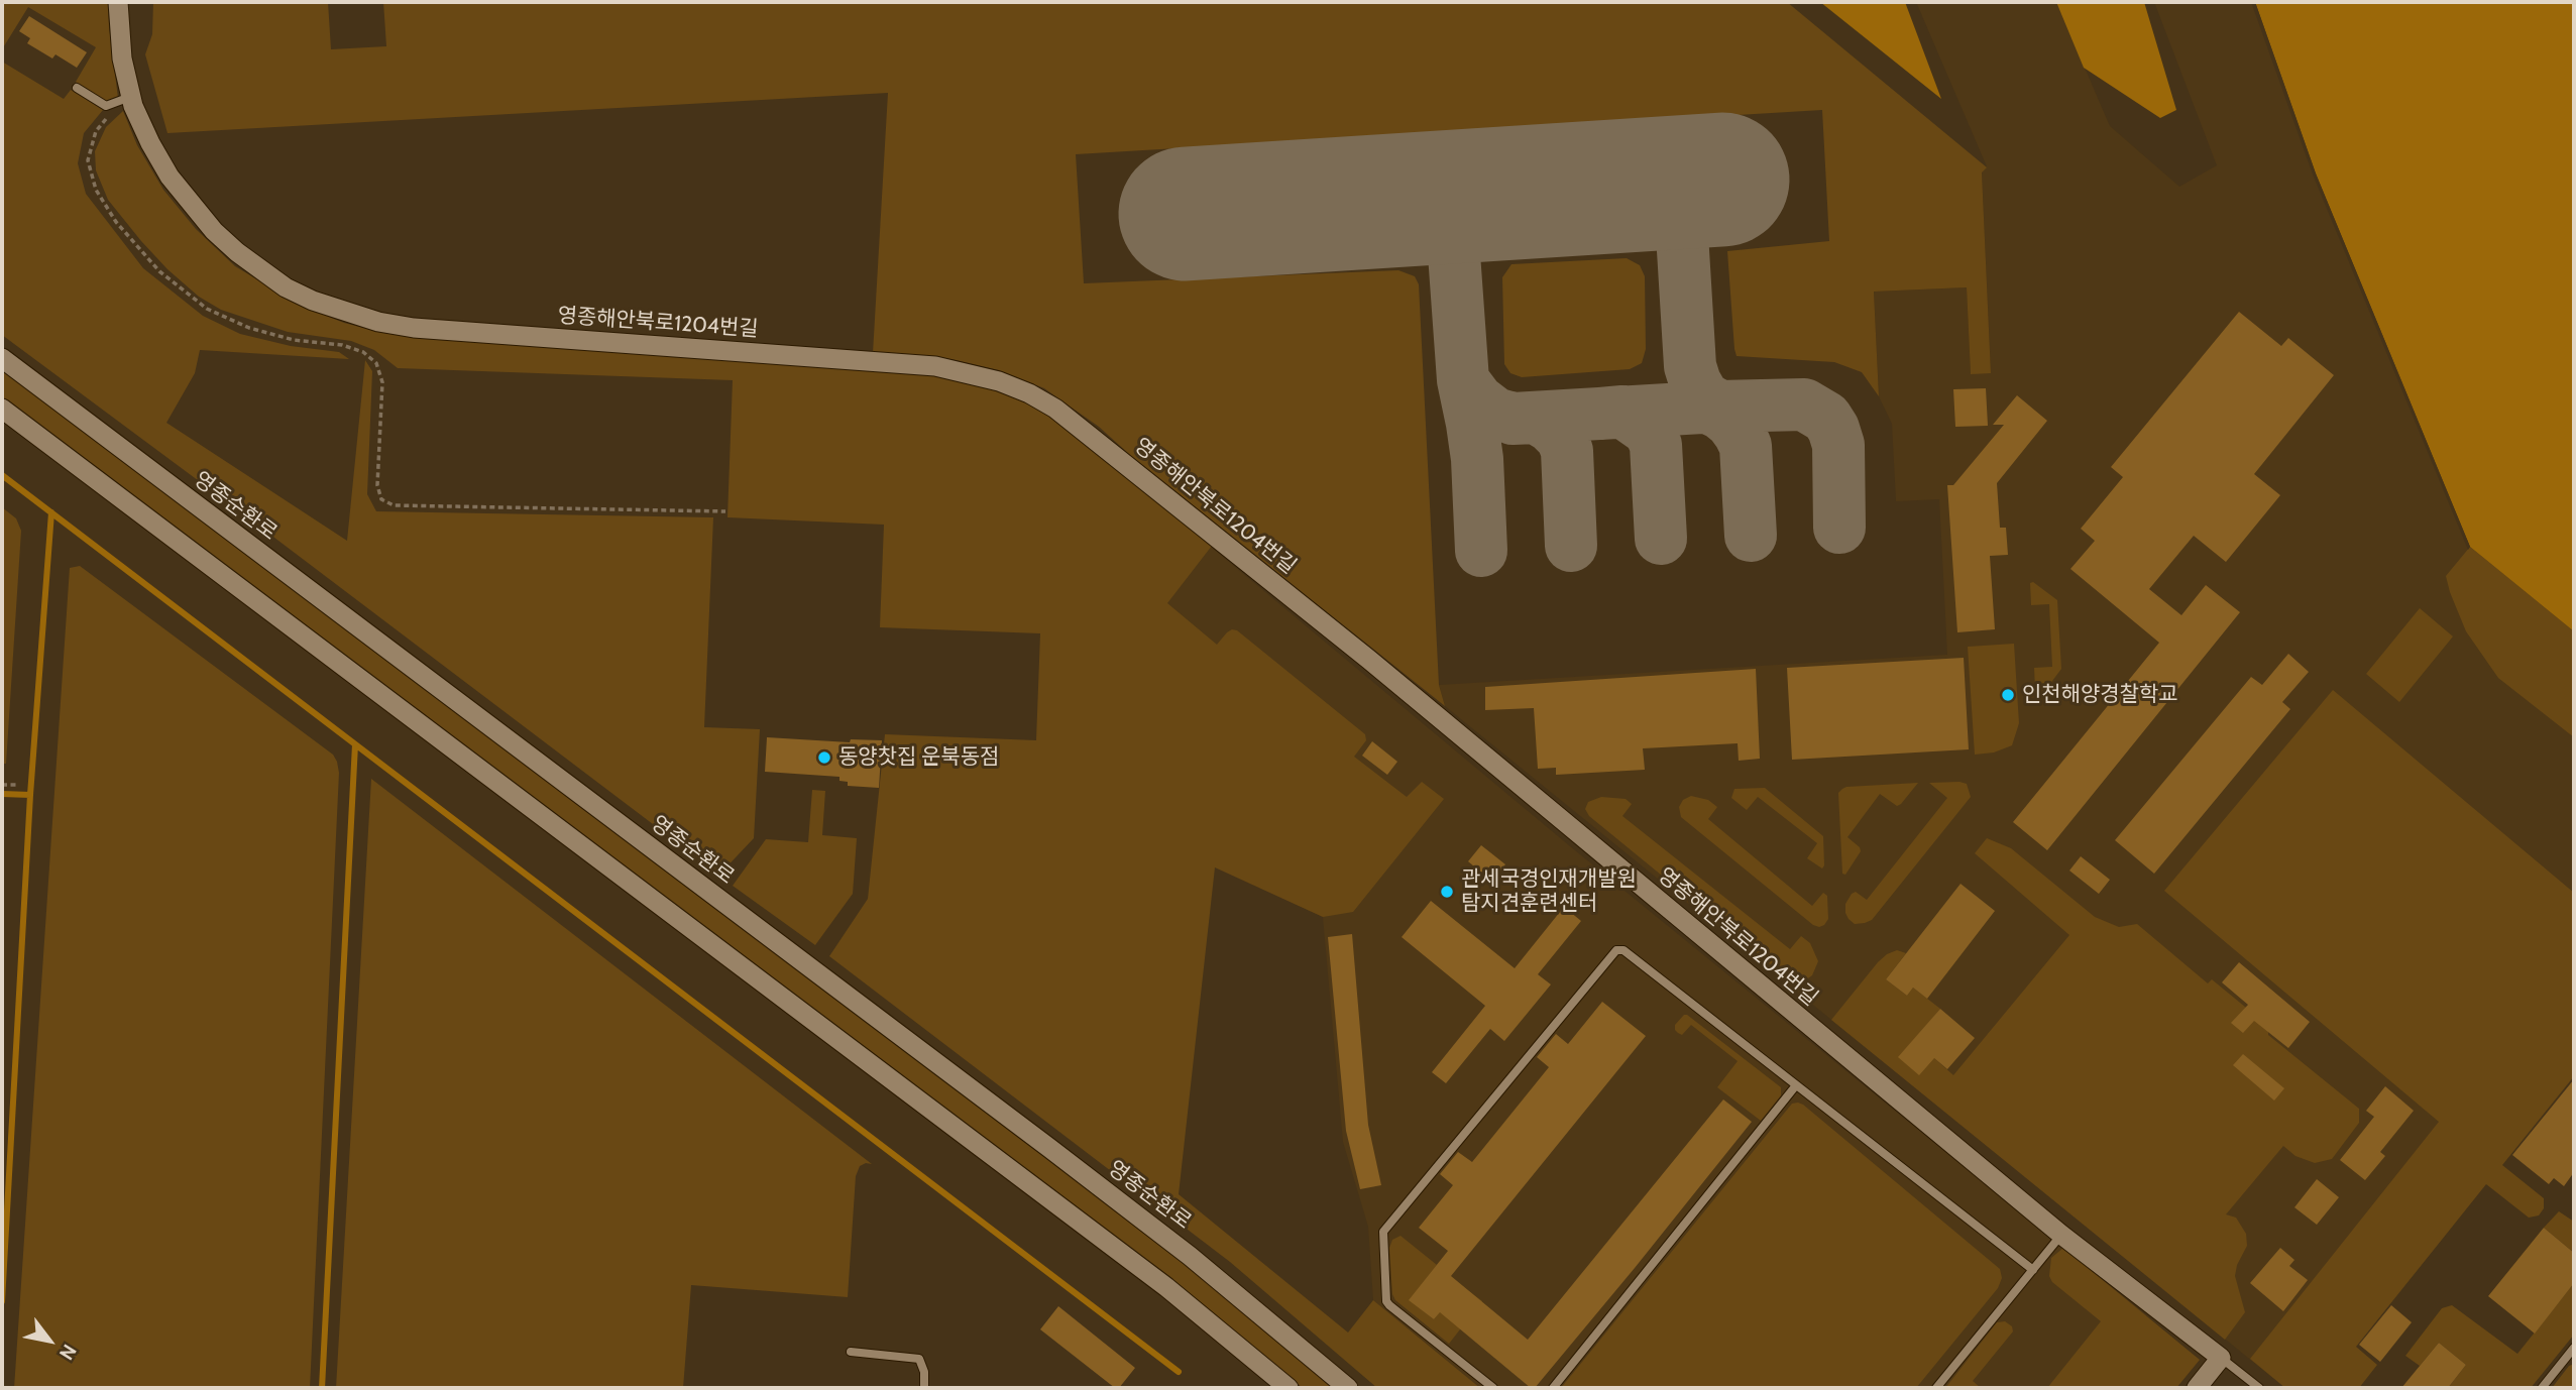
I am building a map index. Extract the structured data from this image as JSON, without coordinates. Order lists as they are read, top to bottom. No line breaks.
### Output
{"streets":{"main road":["영종해안북로1204번길","영종순환로"]},"places":["인천해양경찰학교","동양찻집 운북동점","관세국경인재개발원 탐지견훈련센터"],"north":"bottom right"}
